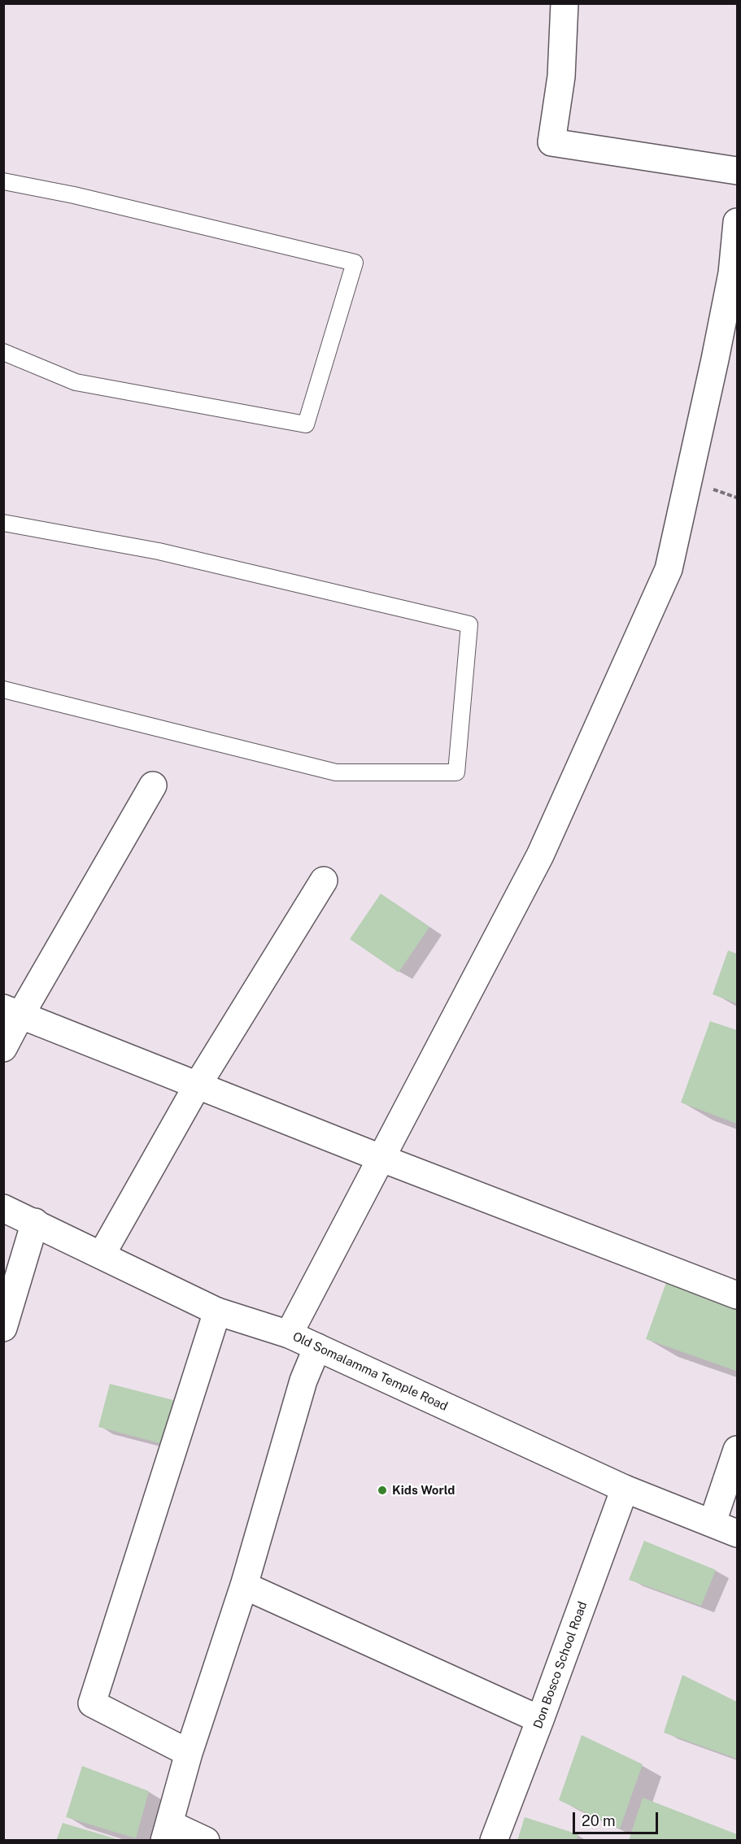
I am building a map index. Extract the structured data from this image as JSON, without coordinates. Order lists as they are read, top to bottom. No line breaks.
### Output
{"streets":{"street":["Old Somalamma Temple Road","Don Bosco School Road"]},"crossings":[["Old Somalamma Temple Road","Don Bosco School Road"]],"places":["Kids World"],"scale_bar":"20 m"}
